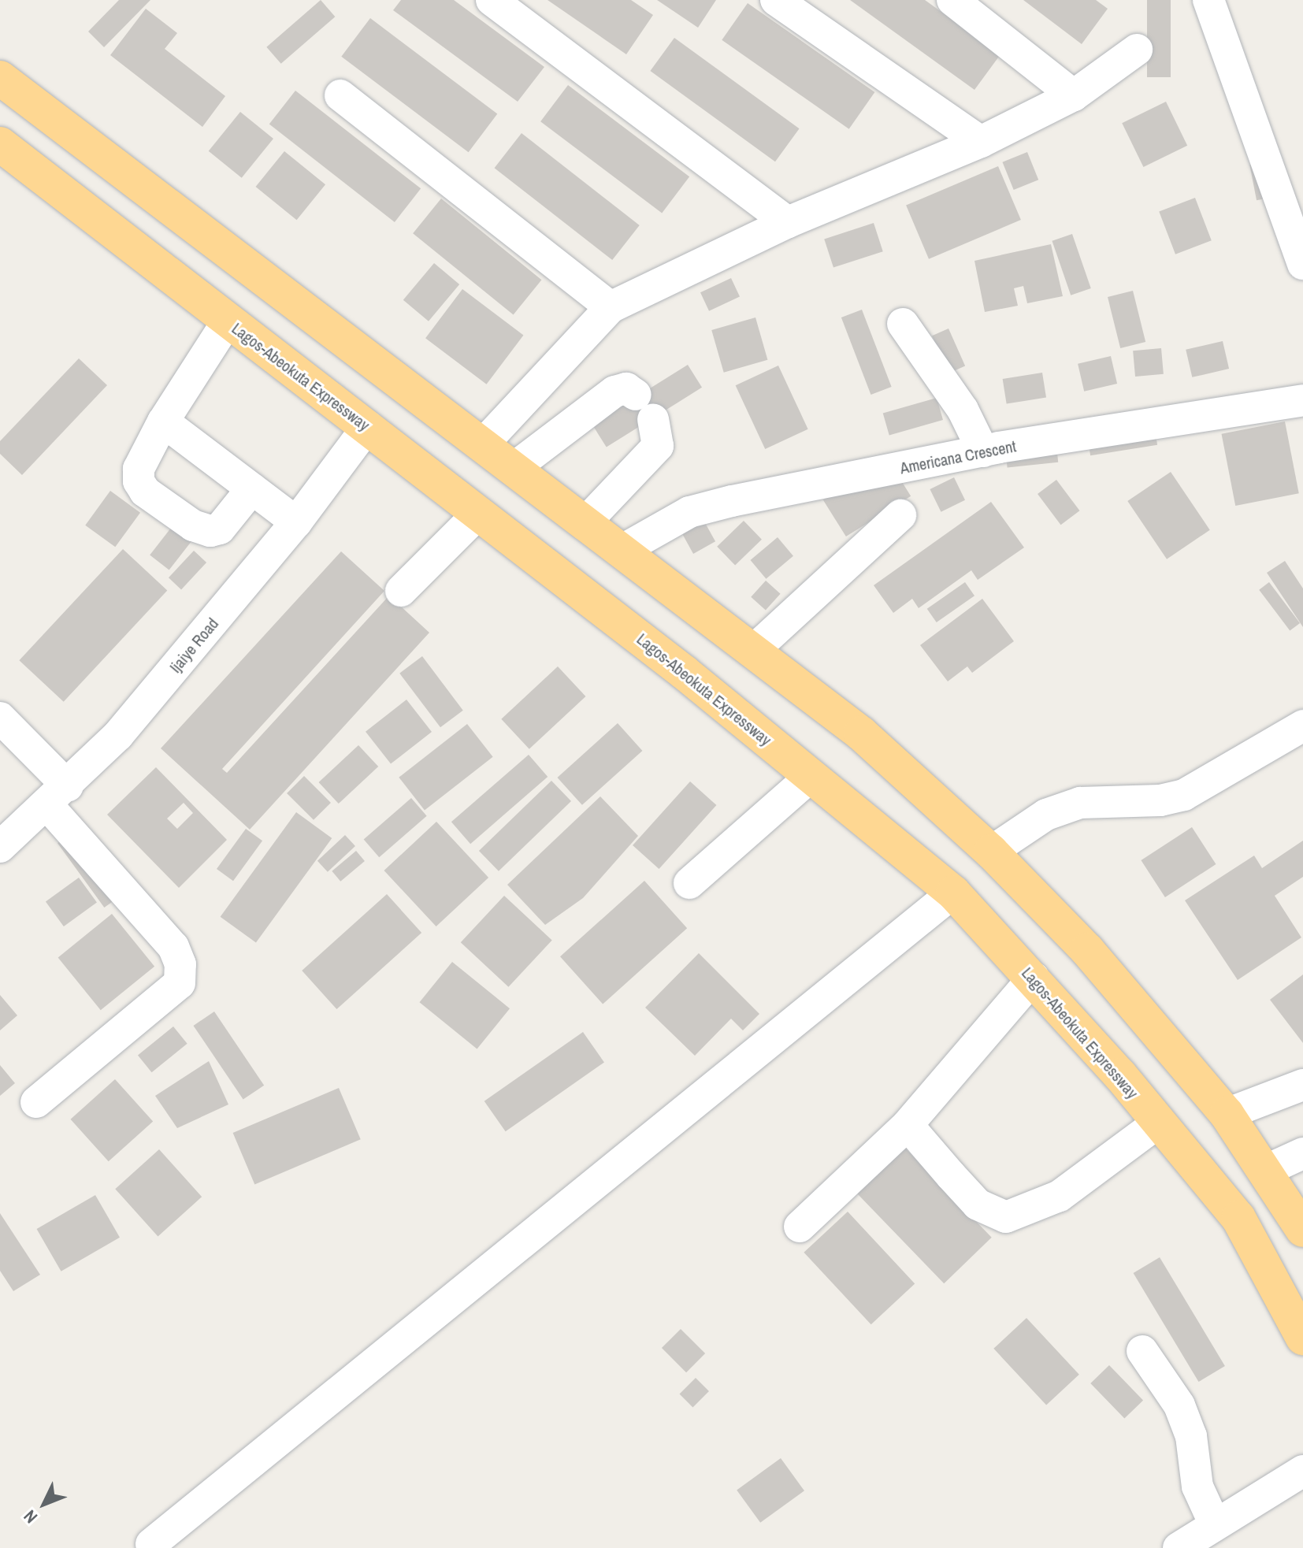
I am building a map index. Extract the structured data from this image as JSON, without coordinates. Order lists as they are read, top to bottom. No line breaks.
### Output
{"streets":{"highway":["Lagos-Abeokuta Expressway"],"street":["Americana Crescent","Ijaiye Road"]},"crossings":[["Lagos-Abeokuta Expressway","Ijaiye Road"]],"north":"bottom left"}
